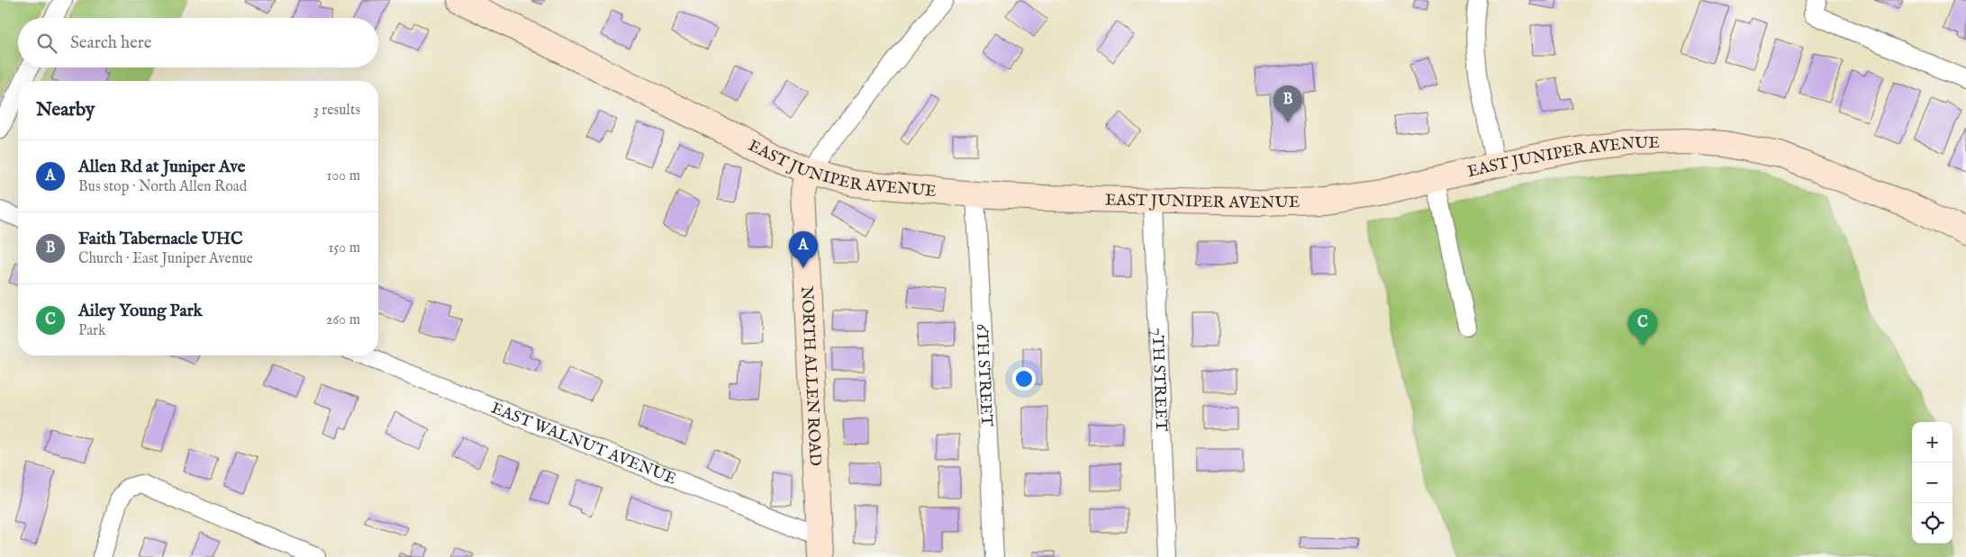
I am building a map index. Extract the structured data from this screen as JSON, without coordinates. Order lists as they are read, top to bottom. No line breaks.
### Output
{"streets":{"street":["EAST JUNIPER AVENUE","6TH STREET","NORTH ALLEN ROAD","7TH STREET","EAST WALNUT AVENUE"]},"crossings":[["EAST JUNIPER AVENUE","6TH STREET"],["EAST JUNIPER AVENUE","NORTH ALLEN ROAD"],["EAST JUNIPER AVENUE","7TH STREET"],["NORTH ALLEN ROAD","EAST WALNUT AVENUE"]],"page":{"search":"Search here","heading":["Nearby","3 results"],"pins":["B","A","C"],"list":[{"mark":"A","name":"Allen Rd at Juniper Ave","note":"Bus stop · North Allen Road","value":"100 m"},{"mark":"B","name":"Faith Tabernacle UHC","note":"Church · East Juniper Avenue","value":"150 m"},{"mark":"C","name":"Ailey Young Park","note":"Park","value":"260 m"}],"map_buttons":["+","−"]}}
